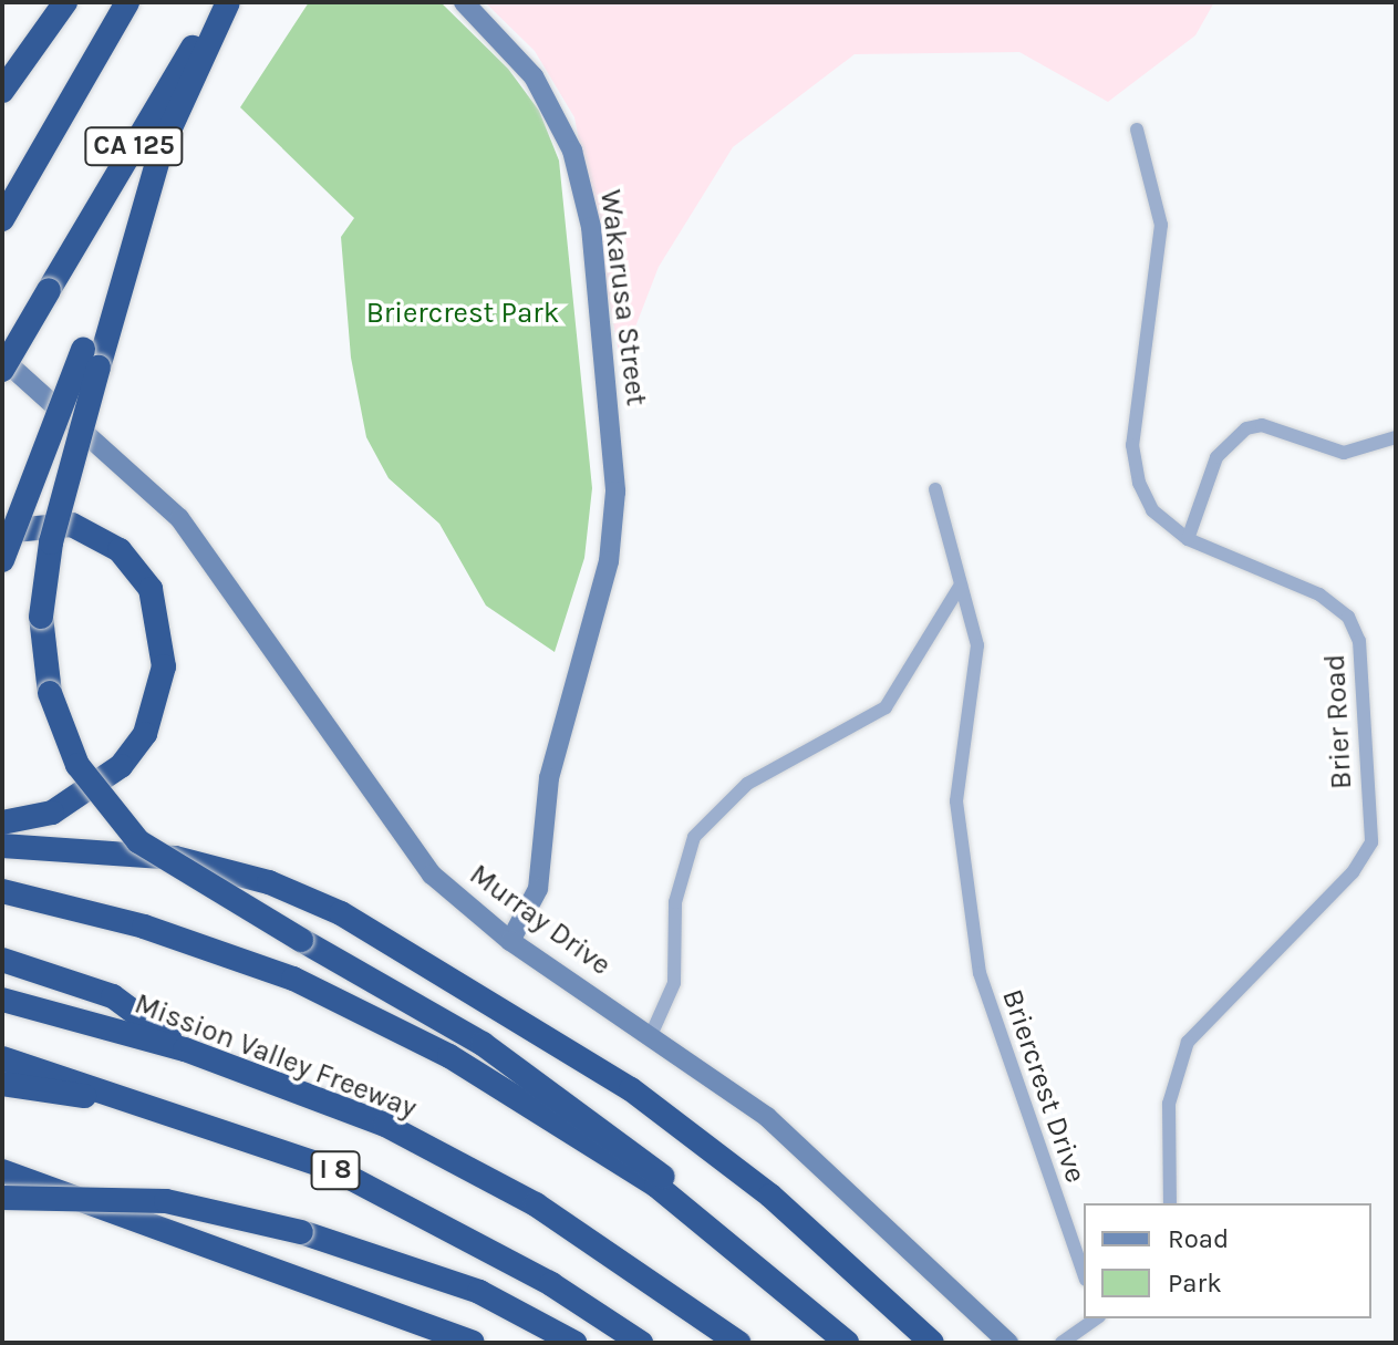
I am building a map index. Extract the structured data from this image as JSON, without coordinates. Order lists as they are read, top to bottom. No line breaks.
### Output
{"streets":{"highway":["CA 125","Mission Valley Freeway","I 8"],"main road":["Wakarusa Street","Murray Drive"],"street":["Brier Road","Briercrest Drive"]},"crossings":[["Wakarusa Street","Murray Drive"]],"parks":["Briercrest Park"],"legend":["Road","Park"]}
